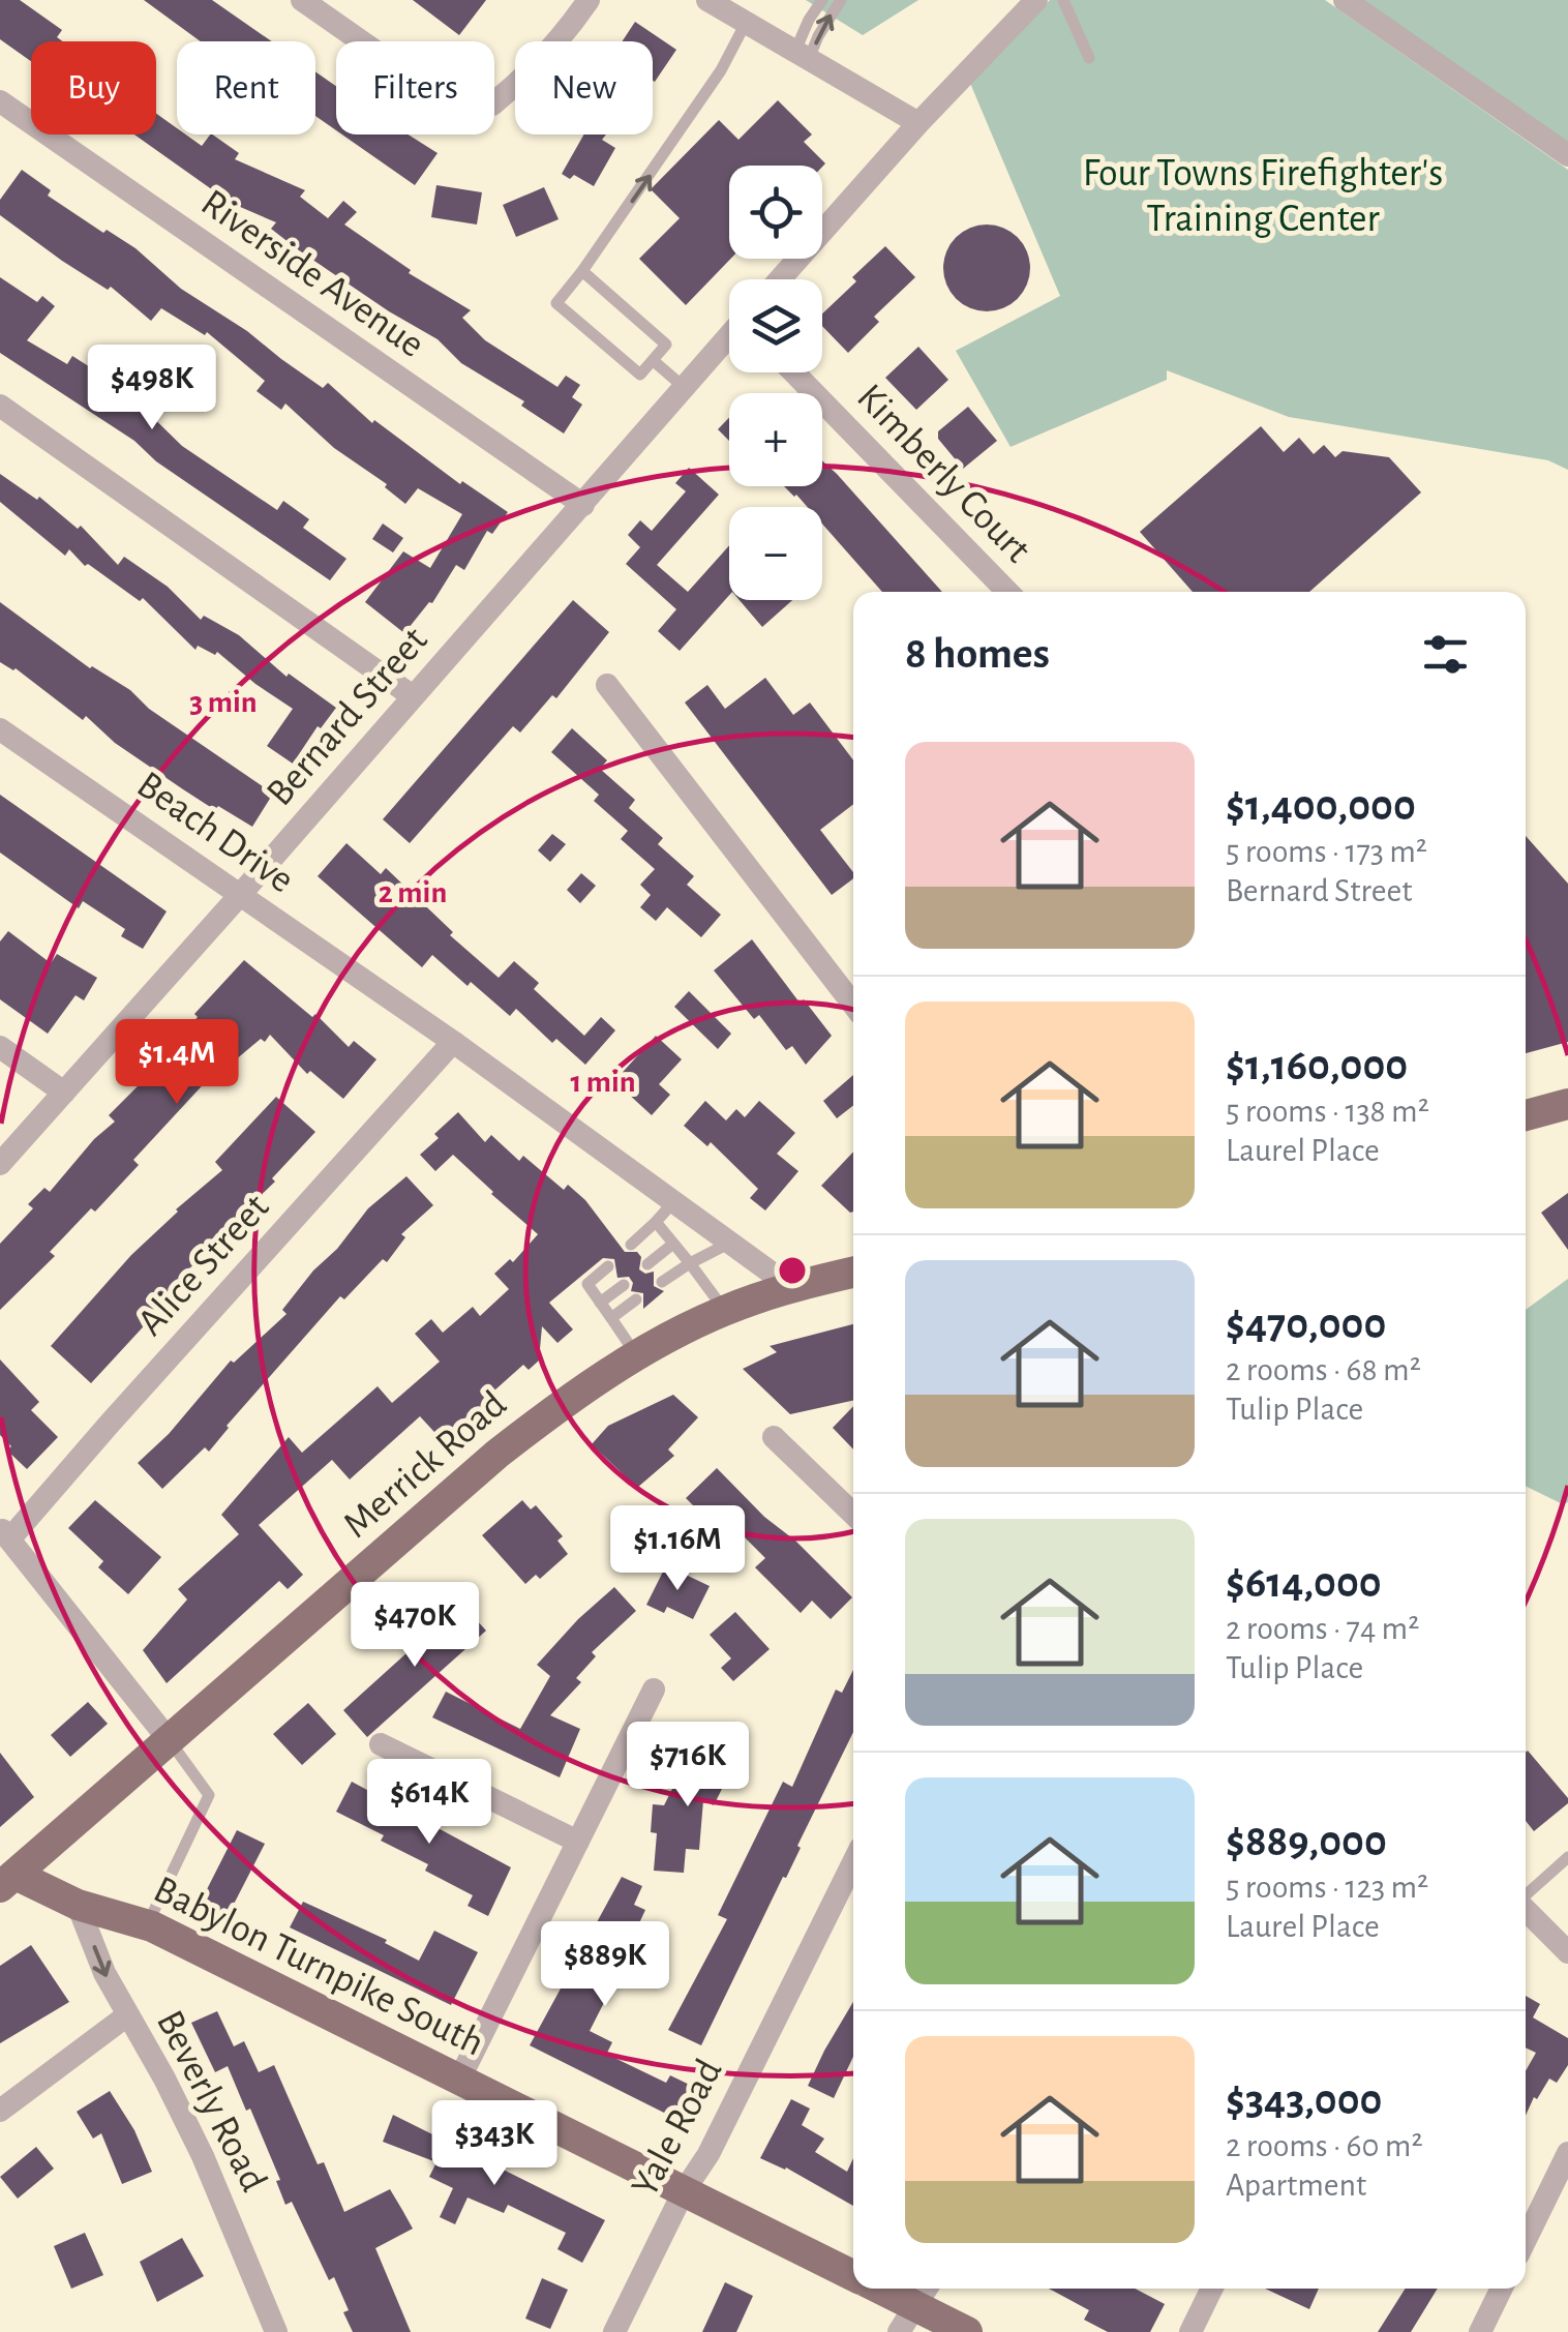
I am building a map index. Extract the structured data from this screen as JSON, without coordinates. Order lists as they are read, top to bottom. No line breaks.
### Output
{"streets":{"main road":["Merrick Road","Babylon Turnpike South"],"street":["Riverside Avenue","Kimberly Court","Bernard Street","Beach Drive","Alice Street","Beverly Road","Yale Road"]},"crossings":[["Riverside Avenue","Bernard Street"],["Bernard Street","Beach Drive"],["Beach Drive","Alice Street"],["Beach Drive","Merrick Road"],["Merrick Road","Babylon Turnpike South"],["Babylon Turnpike South","Beverly Road"],["Babylon Turnpike South","Yale Road"]],"parks":["Four Towns Firefighter's Training Center"],"page":{"chip":["Buy","Rent","Filters","New"],"map_buttons":["+","−"],"price":["$498K","$1.4M","$1.16M","$470K","$716K","$614K","$889K","$343K"],"heading":"8 homes","list":[{"name":"$1,400,000","note":"5 rooms · 173 m² · Bernard Street"},{"name":"$1,160,000","note":"5 rooms · 138 m² · Laurel Place"},{"name":"$470,000","note":"2 rooms · 68 m² · Tulip Place"},{"name":"$614,000","note":"2 rooms · 74 m² · Tulip Place"},{"name":"$889,000","note":"5 rooms · 123 m² · Laurel Place"},{"name":"$343,000","note":"2 rooms · 60 m² · Apartment"}]},"rings":["3 min","2 min","1 min"]}
